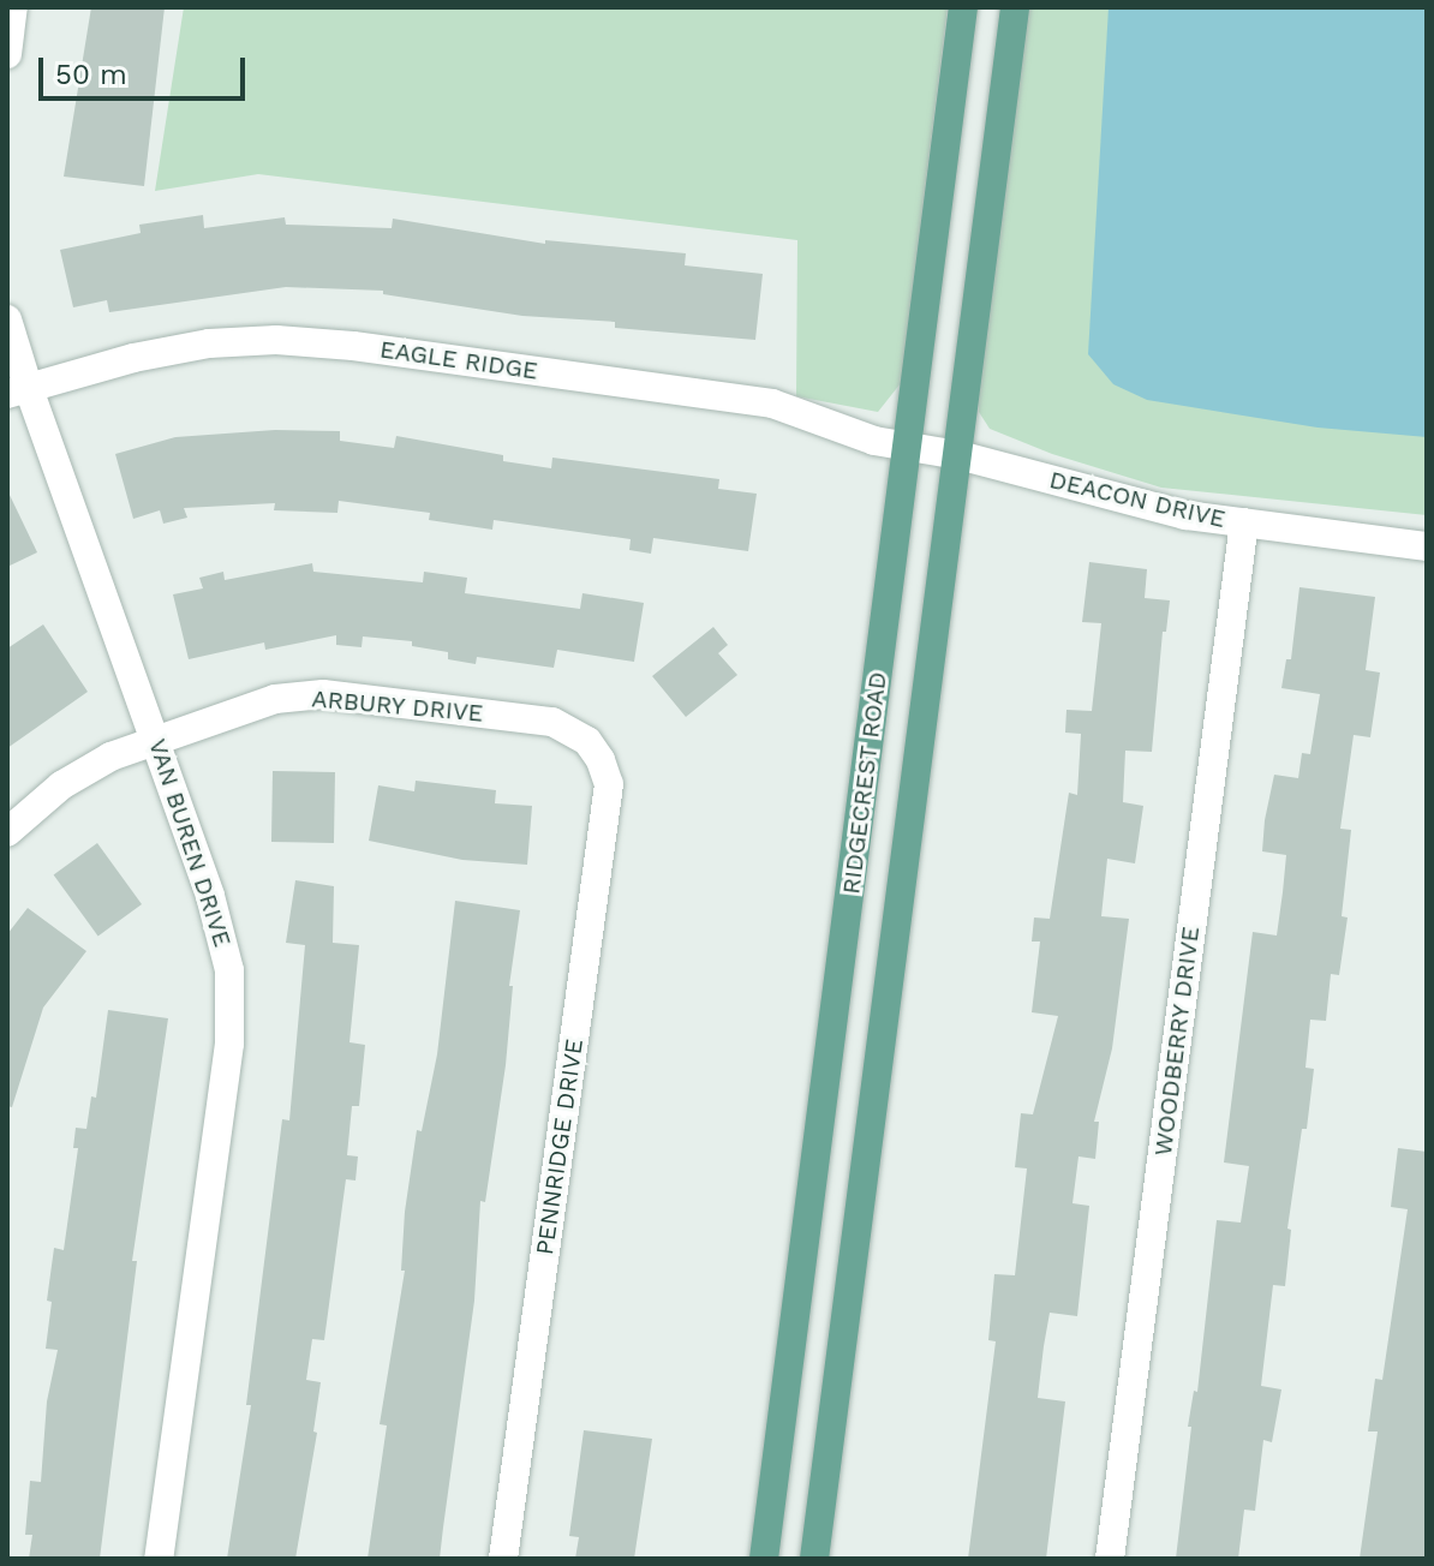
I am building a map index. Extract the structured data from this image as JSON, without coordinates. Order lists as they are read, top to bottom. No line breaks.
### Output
{"streets":{"main road":["RIDGECREST ROAD"],"street":["EAGLE RIDGE","DEACON DRIVE","ARBURY DRIVE","VAN BUREN DRIVE","WOODBERRY DRIVE","PENNRIDGE DRIVE"]},"crossings":[["EAGLE RIDGE","DEACON DRIVE"],["EAGLE RIDGE","RIDGECREST ROAD"],["EAGLE RIDGE","VAN BUREN DRIVE"],["DEACON DRIVE","RIDGECREST ROAD"],["DEACON DRIVE","WOODBERRY DRIVE"],["ARBURY DRIVE","VAN BUREN DRIVE"],["ARBURY DRIVE","PENNRIDGE DRIVE"]],"scale_bar":"50 m"}
